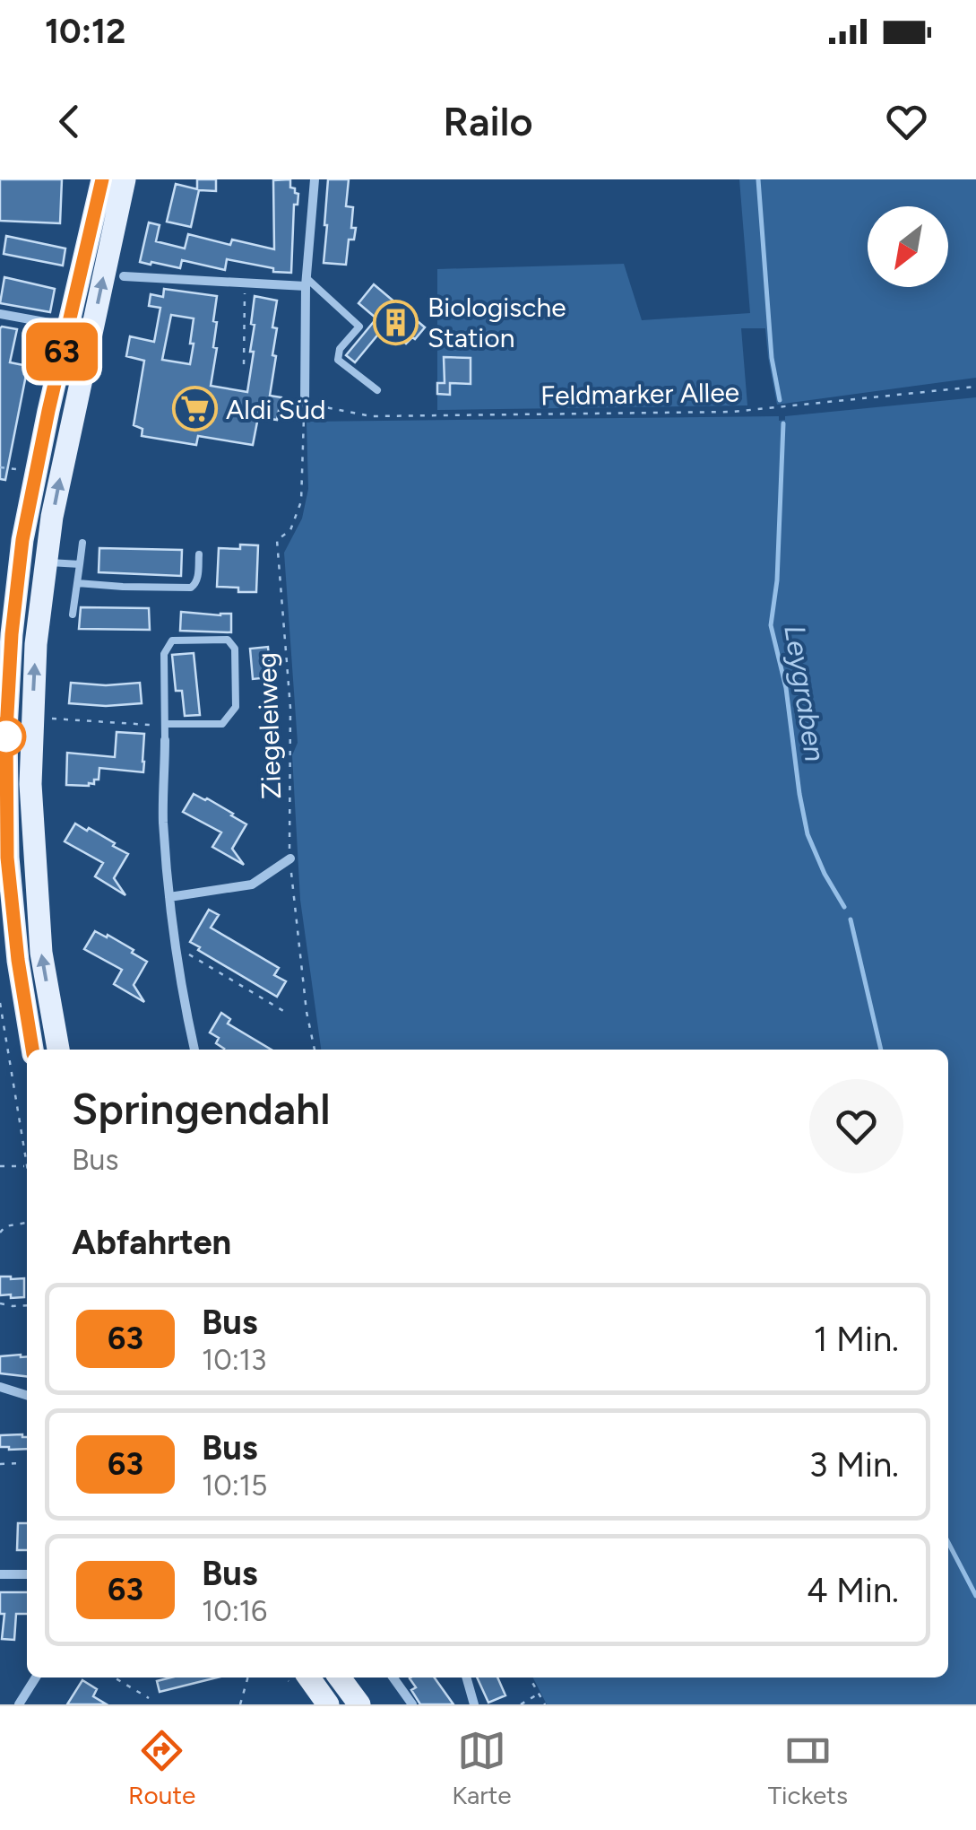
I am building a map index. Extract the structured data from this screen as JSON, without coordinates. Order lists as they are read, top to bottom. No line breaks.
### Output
{"streets":{"path":["Feldmarker Allee","Ziegeleiweg"]},"crossings":[["Feldmarker Allee","Ziegeleiweg"]],"water":["Leygraben"],"places":{"building":["Biologische Station"],"supermarket":["Aldi Süd"]},"lines":["bus line 63"],"north":"bottom left","page":{"status":"10:12","header":"Railo","on_map":"63","heading":[["Springendahl","Bus"],"Abfahrten"],"list":[{"mark":"63","name":"Bus","note":"10:13","value":"1 Min."},{"mark":"63","name":"Bus","note":"10:15","value":"3 Min."},{"mark":"63","name":"Bus","note":"10:16","value":"4 Min."}],"tabs":["Route","Karte","Tickets"]}}
